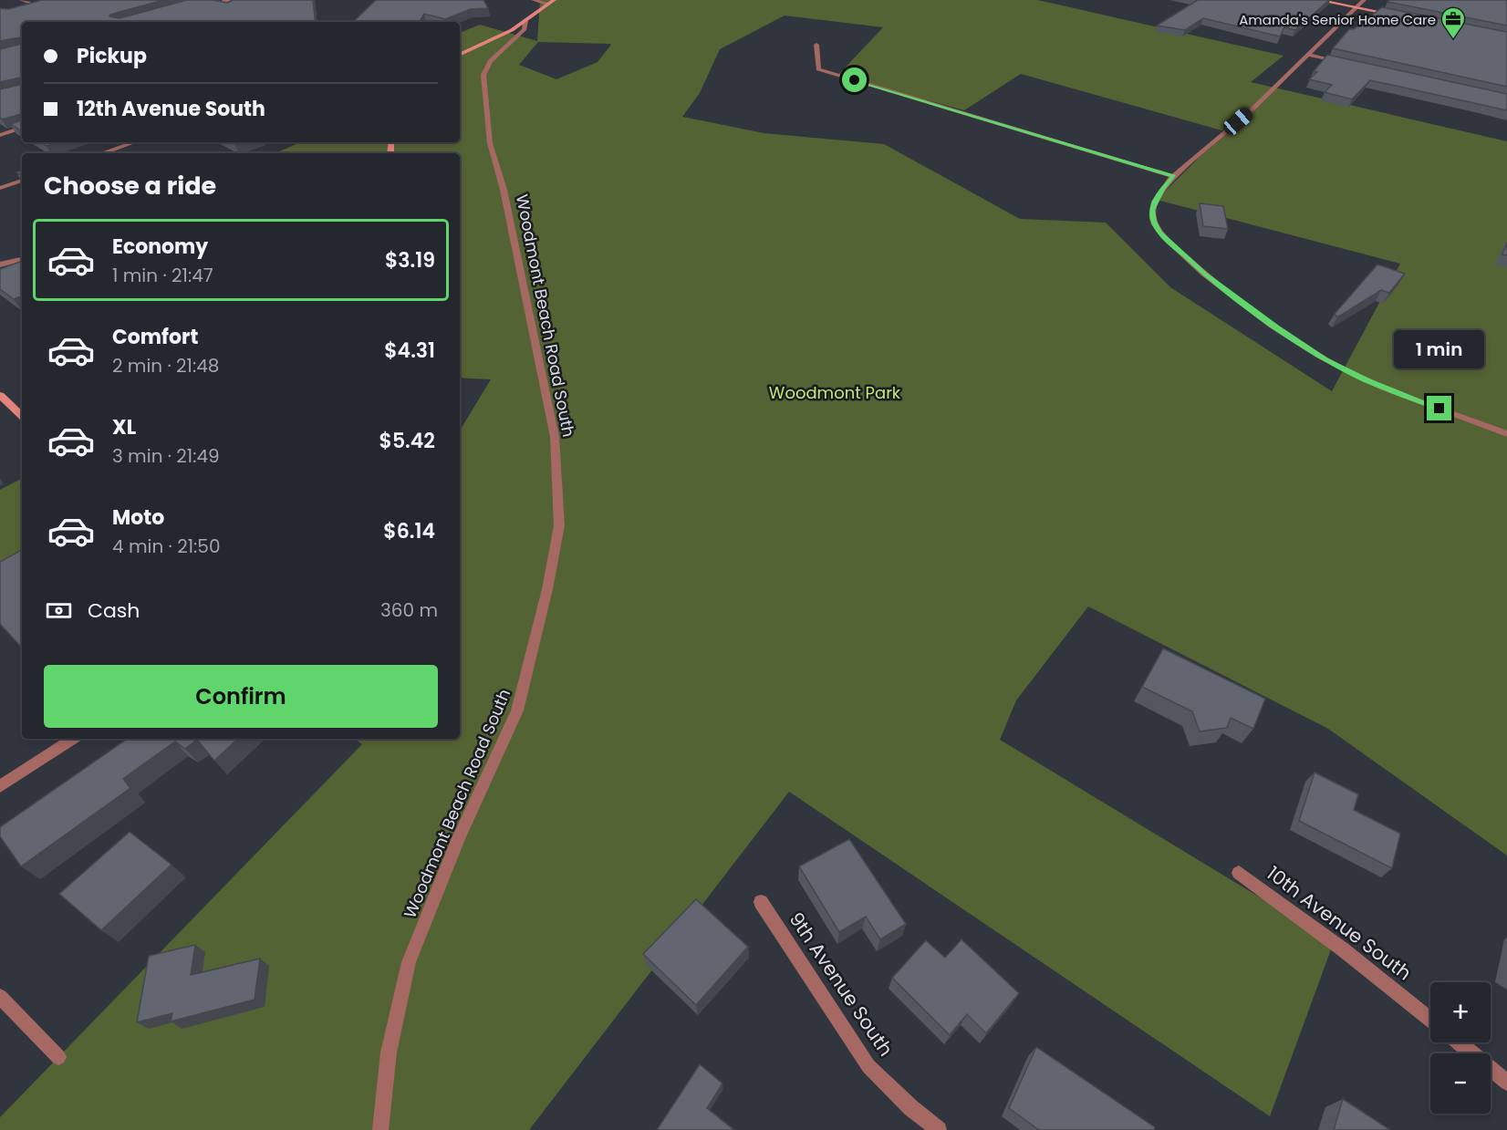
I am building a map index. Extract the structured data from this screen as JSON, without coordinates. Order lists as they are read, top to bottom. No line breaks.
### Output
{"streets":{"street":["Woodmont Beach Road South","10th Avenue South","9th Avenue South"]},"parks":["Woodmont Park"],"places":{"office":["Amanda's Senior Home Care"]},"page":{"banner":["Pickup","12th Avenue South"],"heading":"Choose a ride","list":[{"name":"Economy","note":"1 min · 21:47","value":"$3.19"},{"name":"Comfort","note":"2 min · 21:48","value":"$4.31"},{"name":"XL","note":"3 min · 21:49","value":"$5.42"},{"name":"Moto","note":"4 min · 21:50","value":"$6.14"}],"bubble":"1 min","pay":["Cash","360 m"],"buttons":"Confirm","map_buttons":["+","−"]}}
